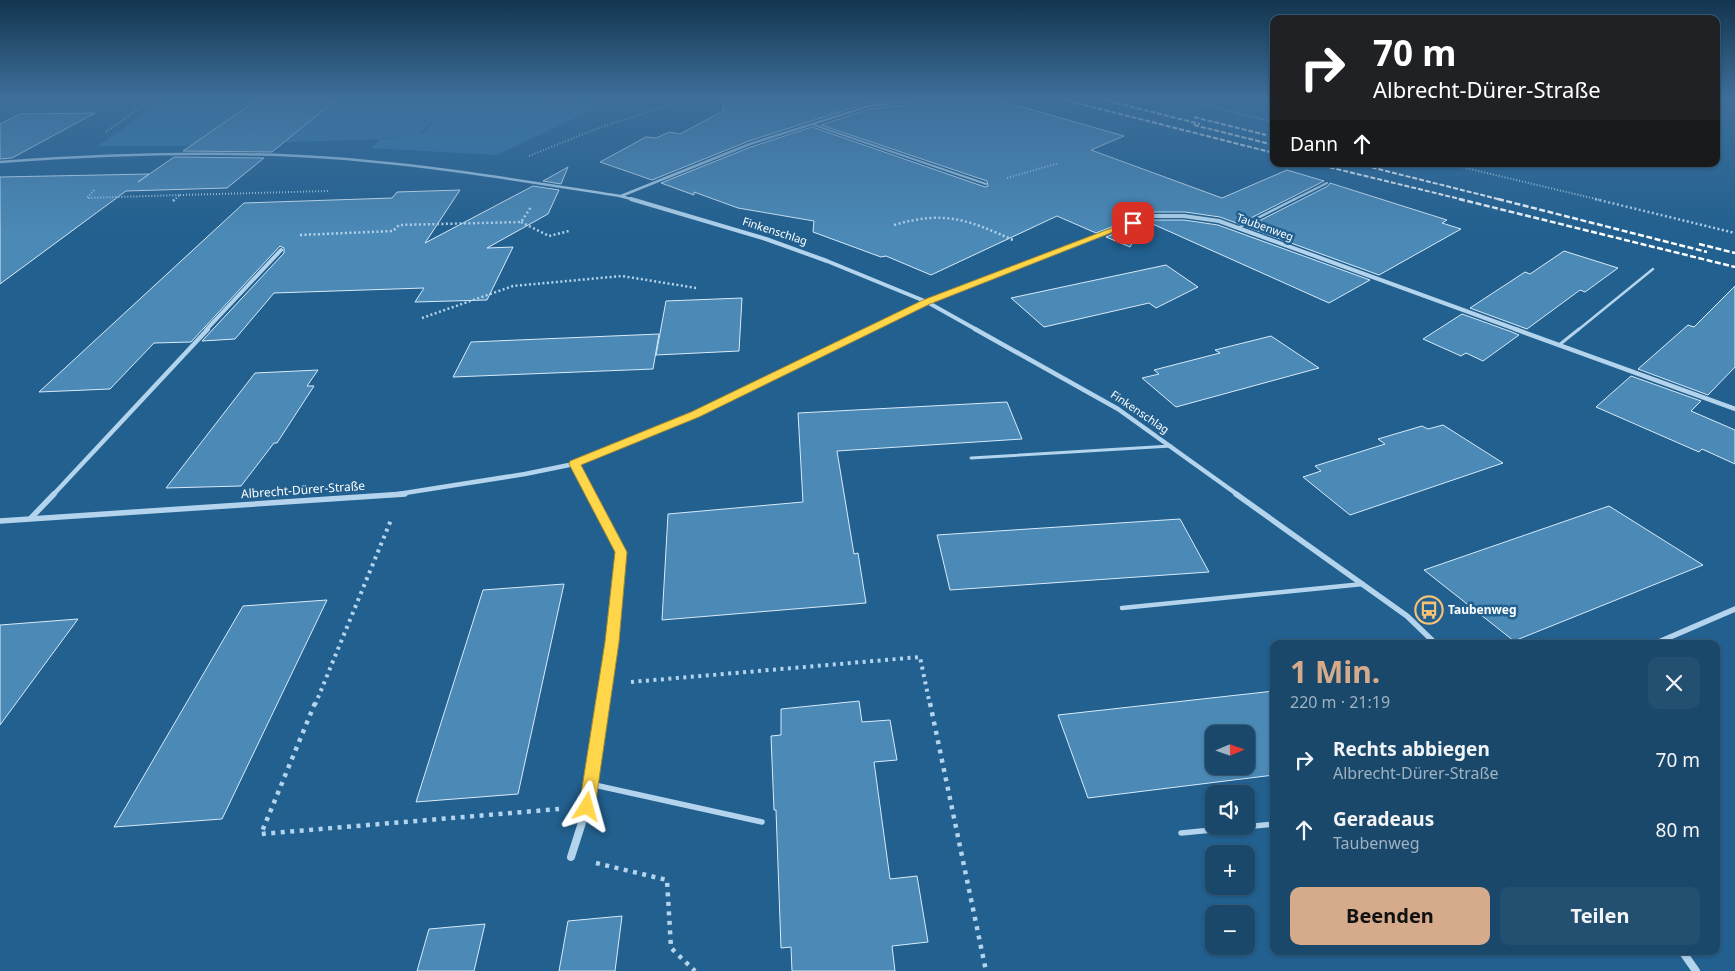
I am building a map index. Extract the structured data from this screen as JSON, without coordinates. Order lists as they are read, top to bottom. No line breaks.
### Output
{"streets":{"street":["Taubenweg","Finkenschlag","Albrecht-Dürer-Straße"]},"crossings":[["Taubenweg","Finkenschlag"],["Taubenweg","Albrecht-Dürer-Straße"],["Finkenschlag","Albrecht-Dürer-Straße"]],"places":{"bus stop":["Taubenweg"]},"north":"right","page":{"turn":["70 m","Albrecht-Dürer-Straße"],"then":"Dann","heading":["1 Min.","220 m · 21:19"],"map_buttons":["+","−"],"list":[{"name":"Rechts abbiegen","note":"Albrecht-Dürer-Straße","value":"70 m"},{"name":"Geradeaus","note":"Taubenweg","value":"80 m"}],"buttons":["Beenden","Teilen"]}}
